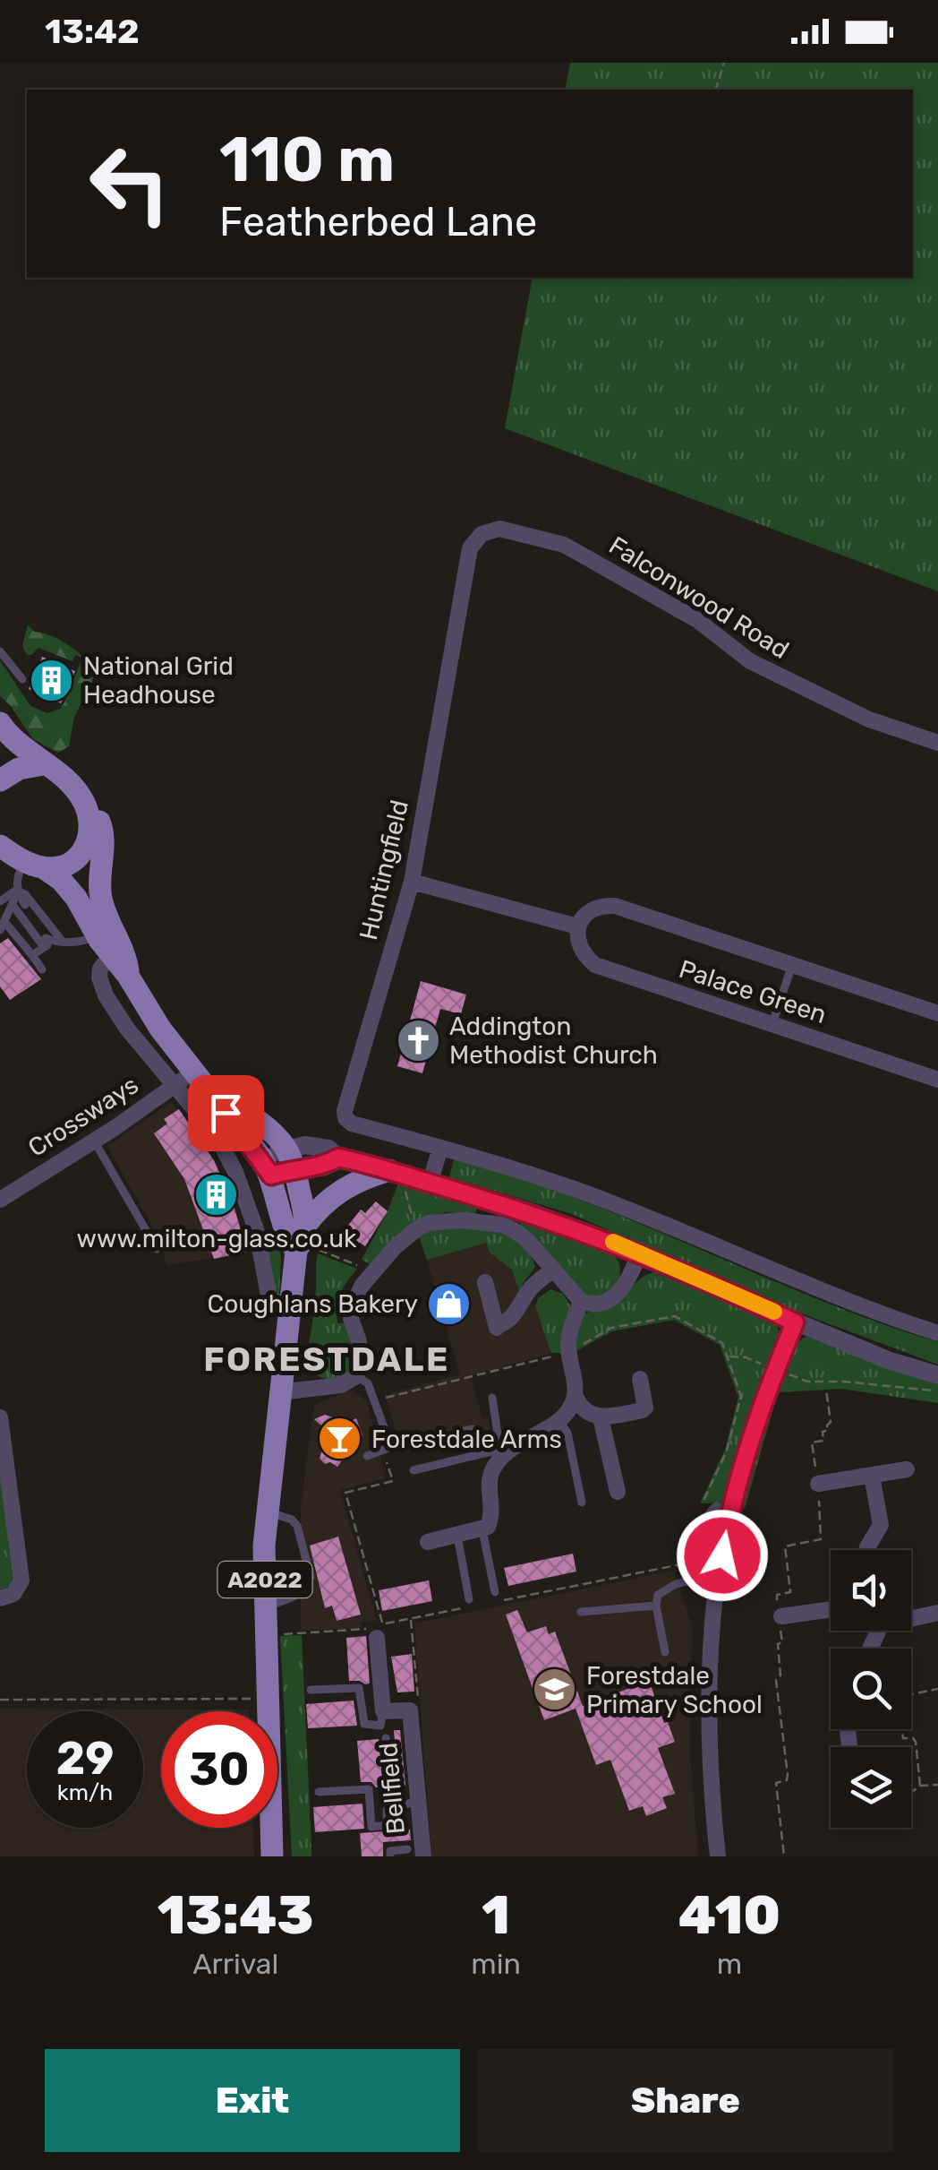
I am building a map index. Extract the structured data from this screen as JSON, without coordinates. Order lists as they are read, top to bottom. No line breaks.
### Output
{"streets":{"main road":["A2022"],"street":["Falconwood Road","Huntingfield","Palace Green","Crossways","Bellfield"]},"crossings":[["Falconwood Road","Huntingfield"]],"districts":["FORESTDALE"],"places":{"building":["National Grid Headhouse","www.milton-glass.co.uk"],"church":["Addington Methodist Church"],"shop":["Coughlans Bakery"],"bar":["Forestdale Arms"],"school or university":["Forestdale Primary School"]},"page":{"status":"13:42","turn":["110 m","Featherbed Lane"],"speed":"29 km/h","limit":"30","eta":["13:43","Arrival","1","min","410","m"],"buttons":["Exit","Share"]}}
